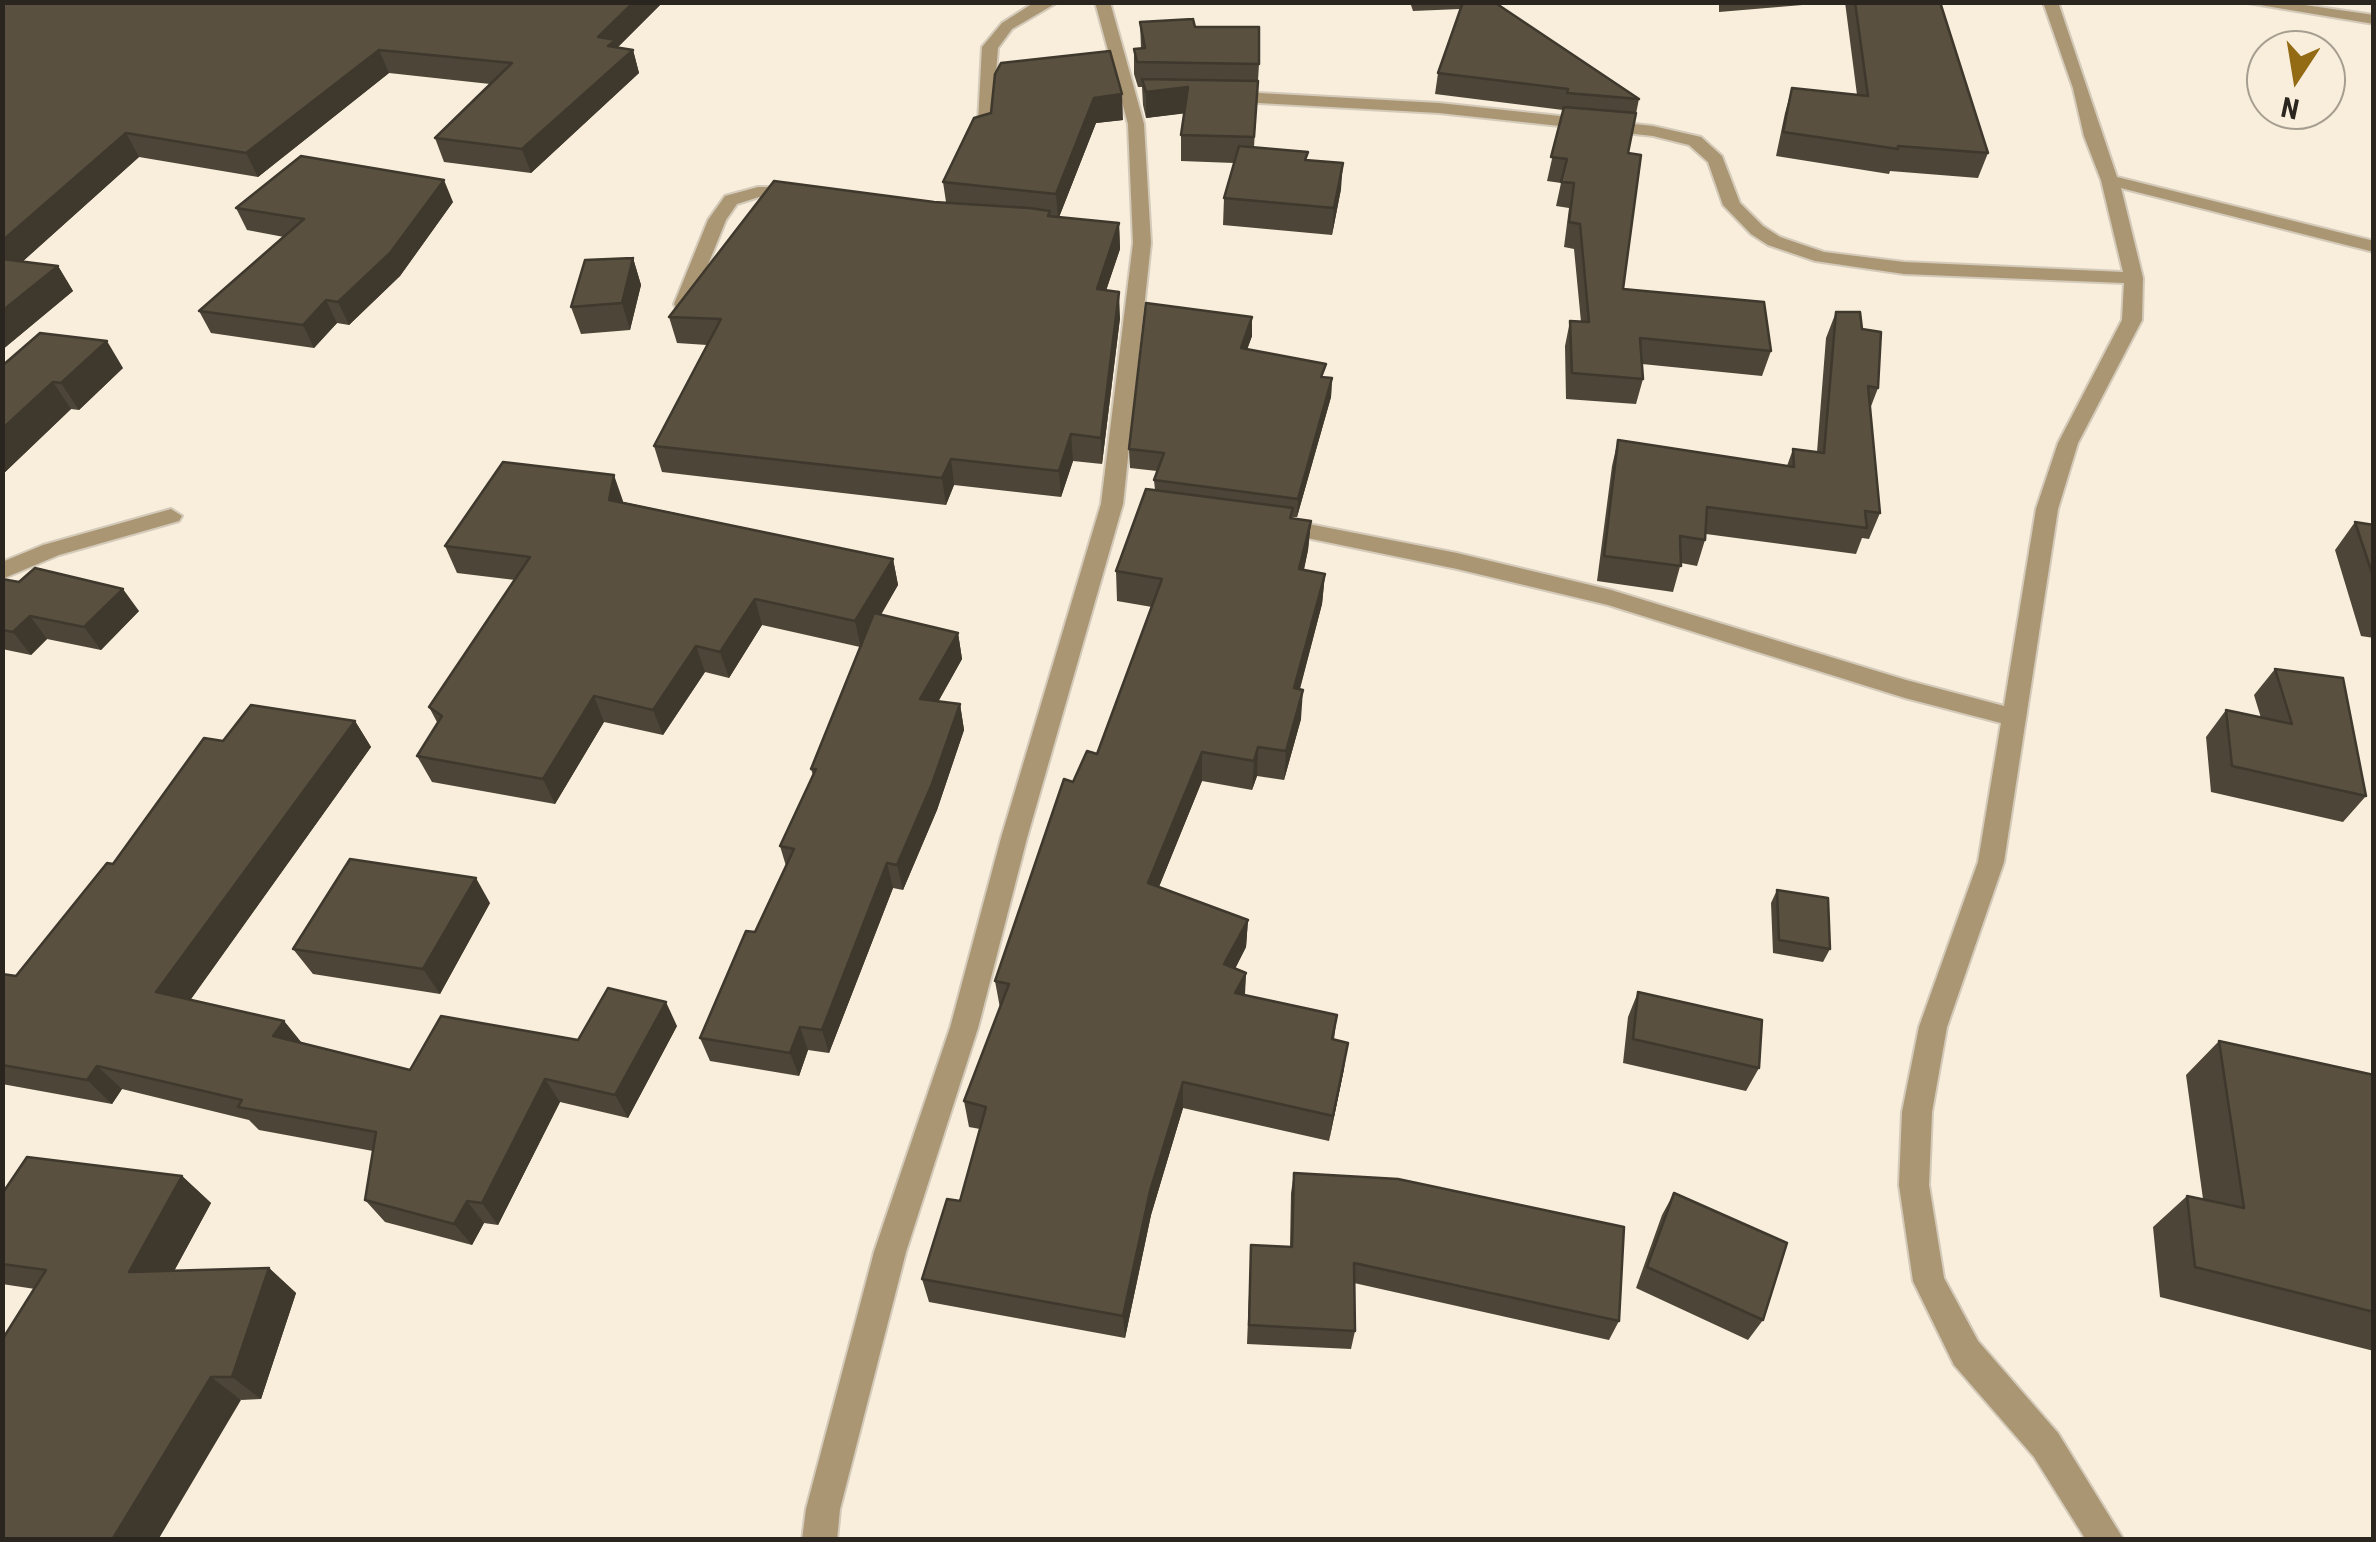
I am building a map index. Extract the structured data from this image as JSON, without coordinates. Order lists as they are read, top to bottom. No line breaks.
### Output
{"north":"bottom"}
